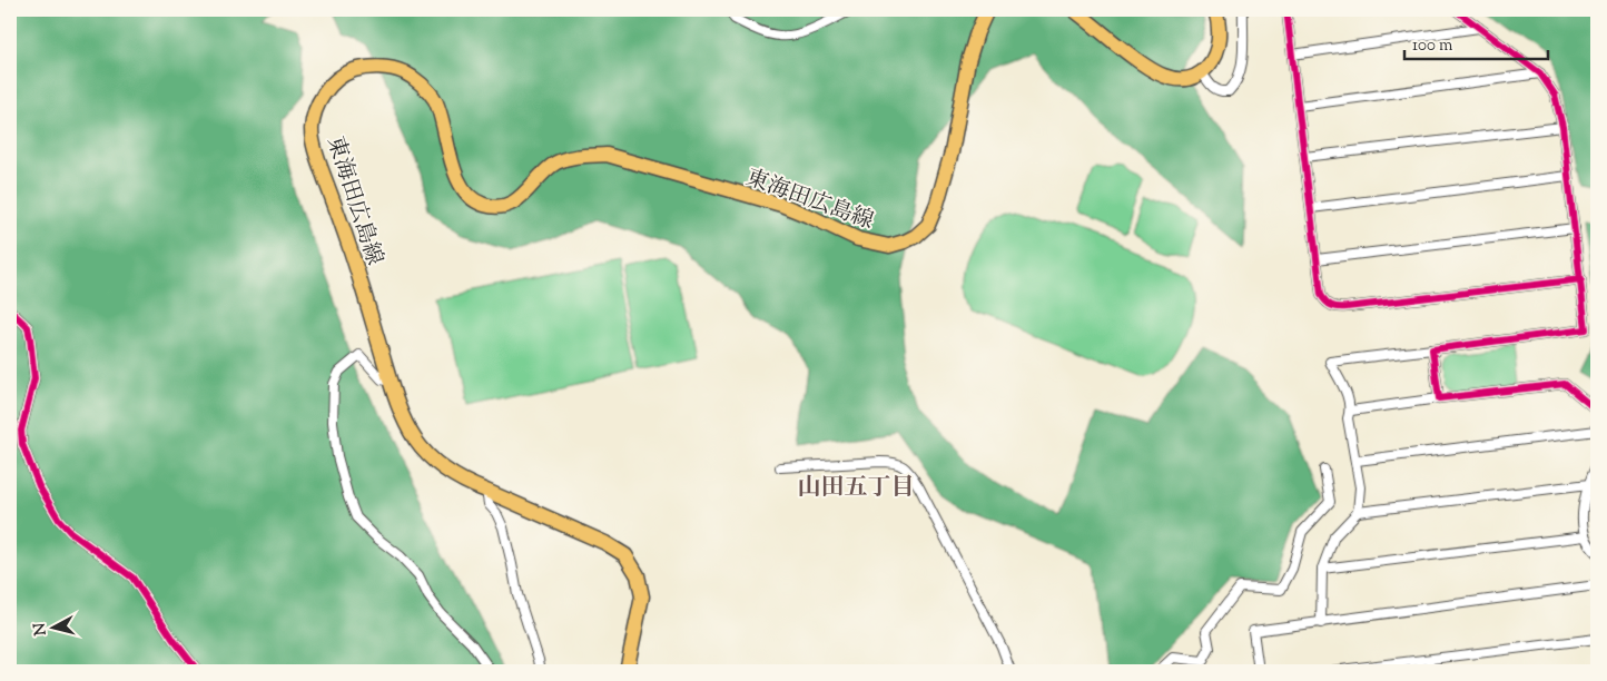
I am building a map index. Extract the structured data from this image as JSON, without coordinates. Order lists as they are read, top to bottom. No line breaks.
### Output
{"streets":{"main road":["東海田広島線"]},"districts":["山田五丁目"],"scale_bar":"100 m","north":"left"}
